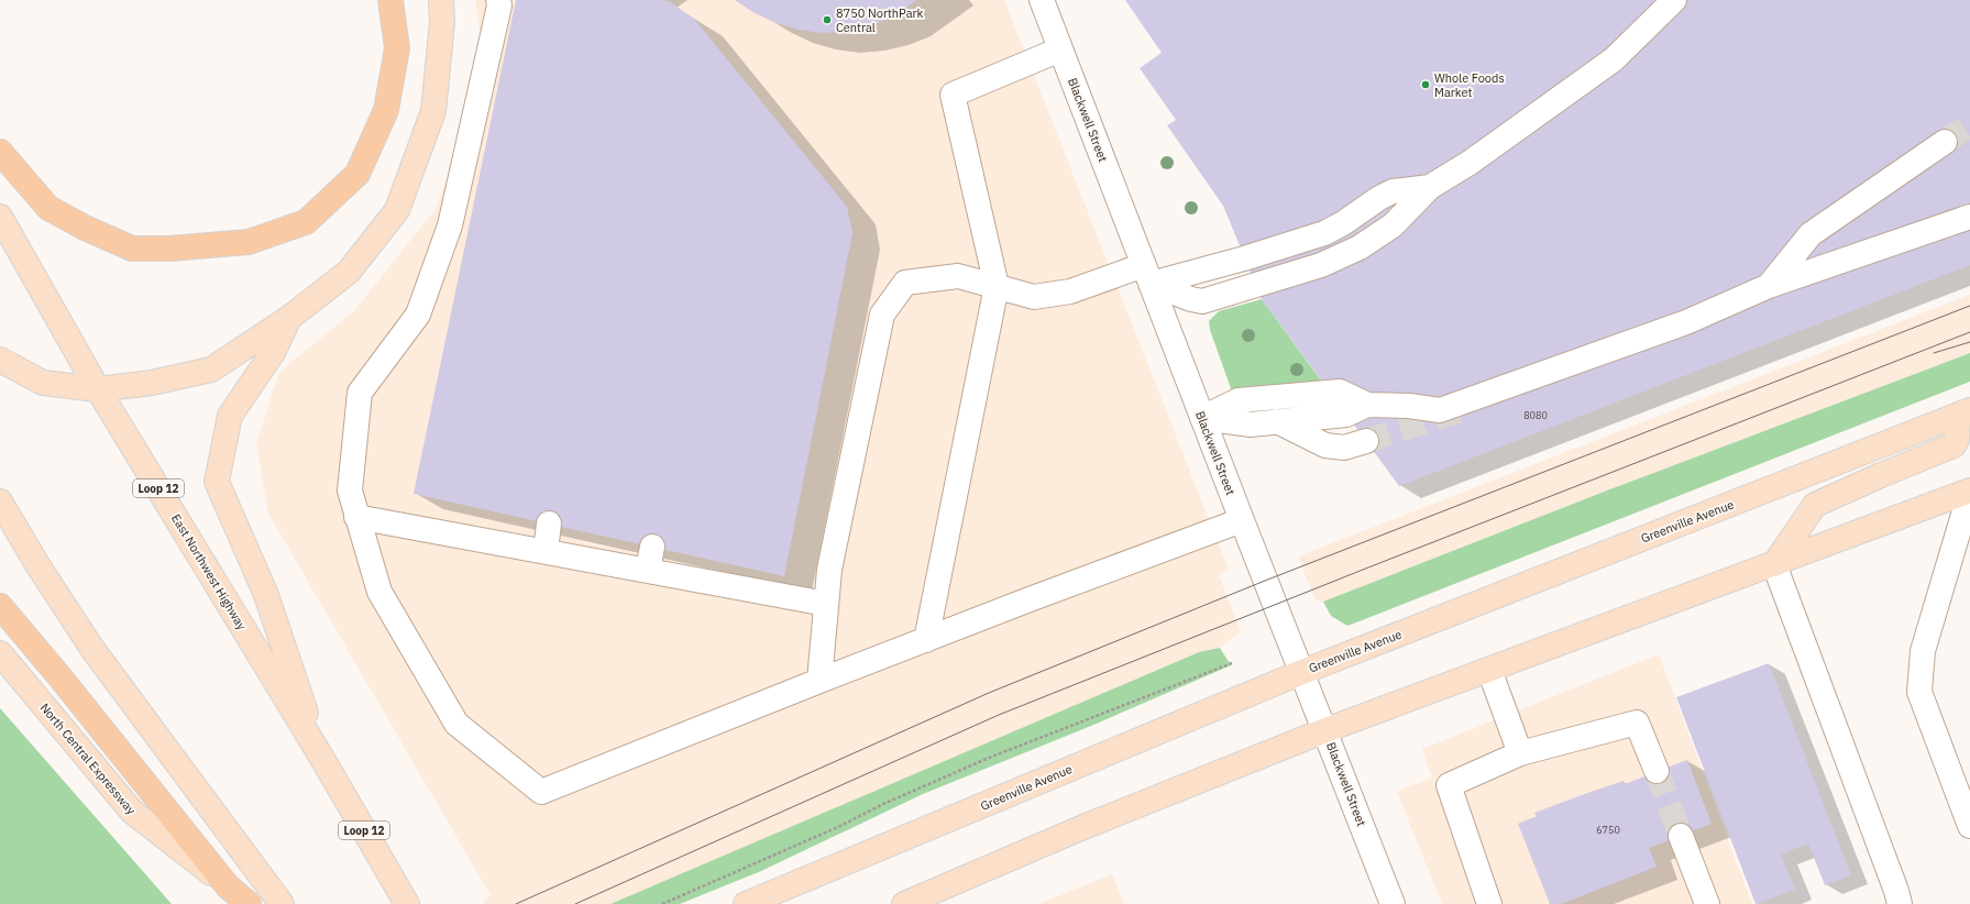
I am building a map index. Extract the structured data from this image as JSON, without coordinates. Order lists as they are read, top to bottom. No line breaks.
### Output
{"streets":{"main road":["Loop 12","Greenville Avenue","East Northwest Highway","North Central Expressway"],"street":["Blackwell Street"]},"crossings":[["Blackwell Street","Greenville Avenue"]],"places":["8750 NorthPark Central","Whole Foods Market"],"house_numbers":["8080","6750"]}
